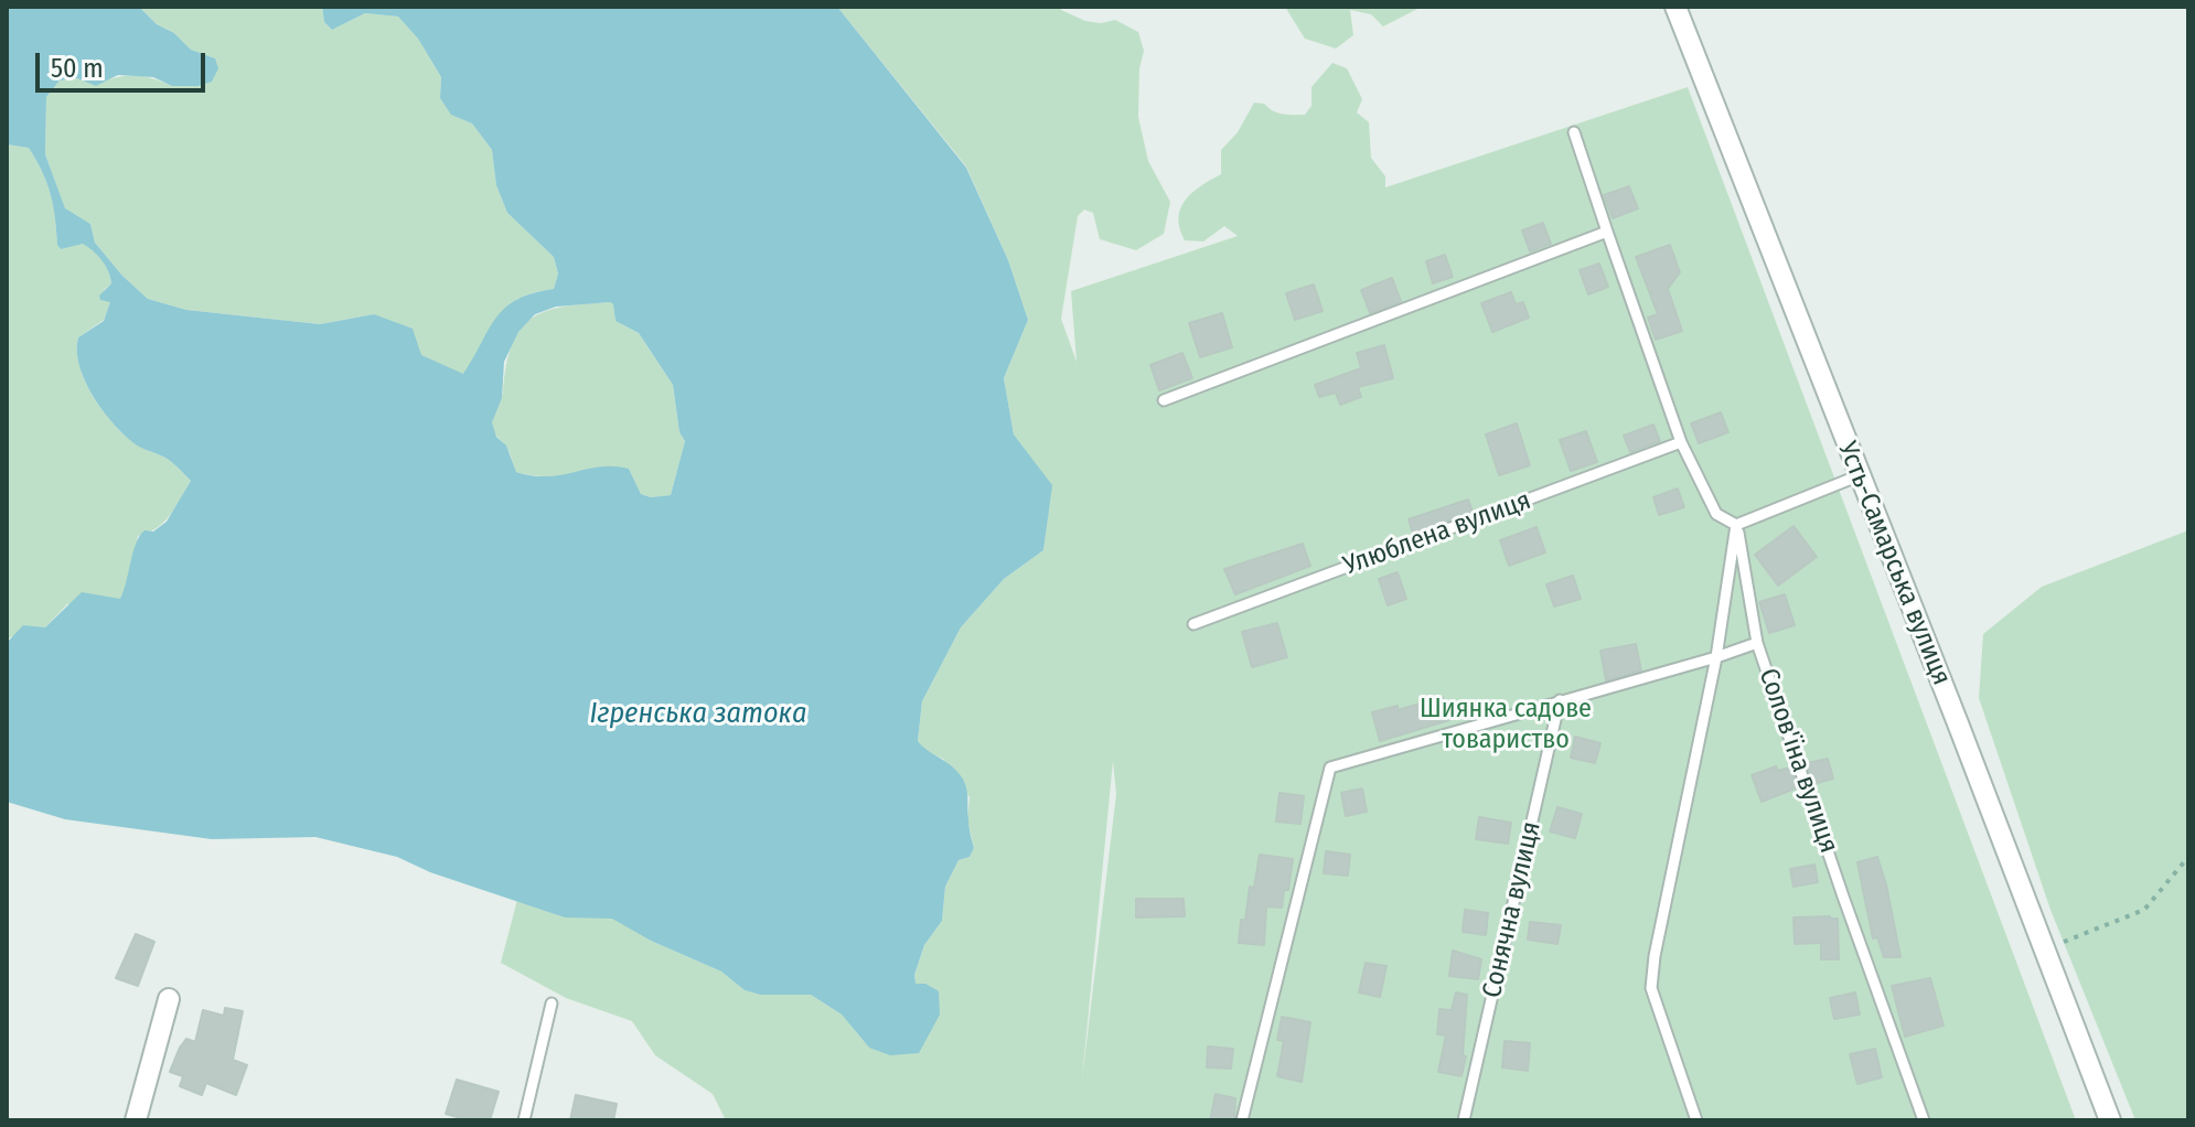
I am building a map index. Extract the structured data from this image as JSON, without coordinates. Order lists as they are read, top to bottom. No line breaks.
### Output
{"streets":{"street":["Усть-Самарська вулиця"],"lane":["Улюблена вулиця","Солов'їна вулиця","Сонячна вулиця"]},"water":["Ігренська затока"],"parks":["Шиянка садове товариство"],"scale_bar":"50 m"}
